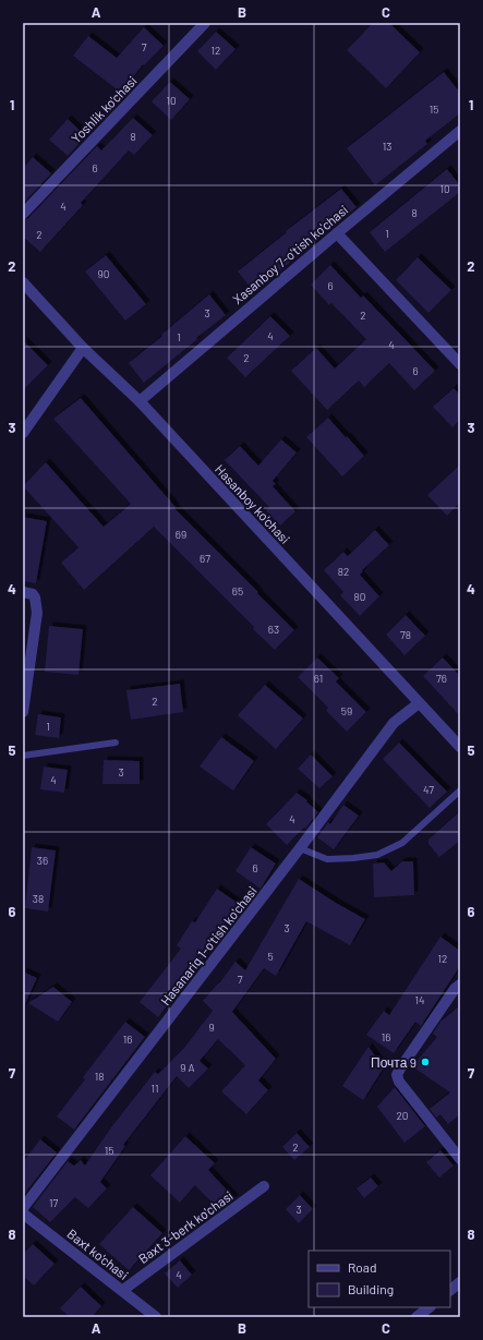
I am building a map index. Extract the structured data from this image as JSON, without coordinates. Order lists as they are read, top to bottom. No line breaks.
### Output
{"streets":{"street":["Yoshlik ko'chasi","Xasanboy 7-o'tish ko'chasi","Hasanboy ko'chasi","Hasanariq 1-o'tish ko'chasi","Baxt 3-berk ko'chasi","Baxt ko'chasi"]},"crossings":[["Xasanboy 7-o'tish ko'chasi","Hasanboy ko'chasi"],["Hasanboy ko'chasi","Hasanariq 1-o'tish ko'chasi"],["Baxt 3-berk ko'chasi","Baxt ko'chasi"]],"places":["Почта 9"],"house_numbers":["7","12","10","15","8","13","6","10","4","8","1","2","90","6","3","2","4","1","4","2","6","69","67","82","65","80","63","78","61","76","2","59","1","3","4","47","4","36","6","38","3","5","12","7","14","9","16","16","9 A","18","11","20","2","15","17","3","4"],"legend":["Road","Building"],"grid":{"columns":["A","B","C"],"rows":["1","2","3","4","5","6","7","8"]}}
